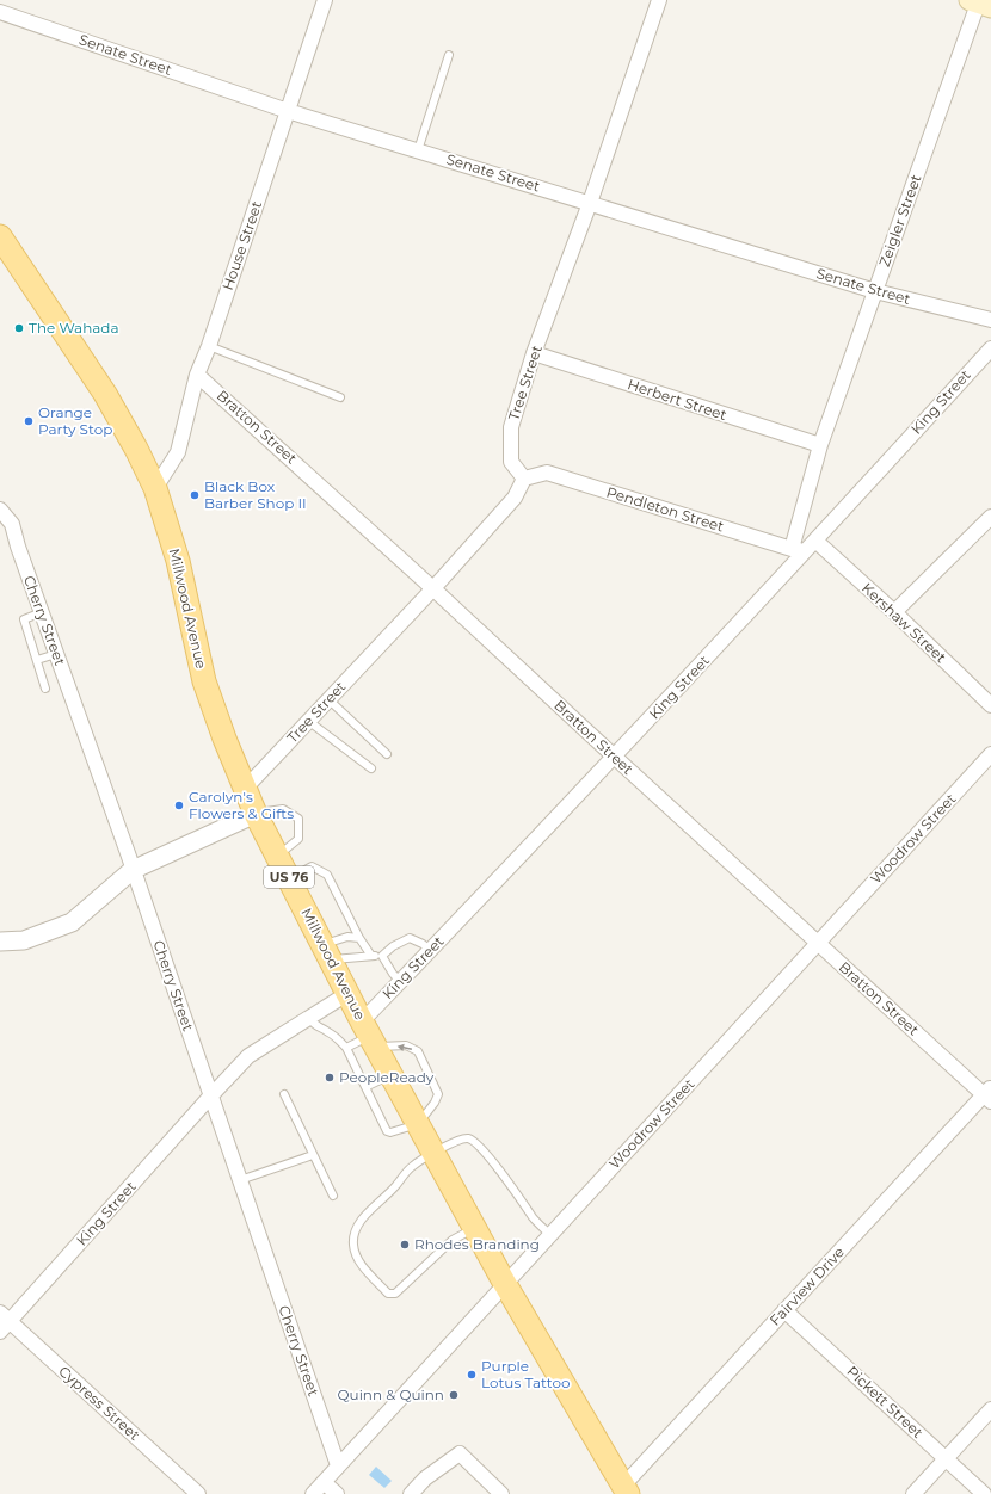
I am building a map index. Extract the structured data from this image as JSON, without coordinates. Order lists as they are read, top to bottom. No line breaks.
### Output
{"streets":{"main road":["Millwood Avenue","US 76"],"street":["Senate Street","Zeigler Street","House Street","Tree Street","Herbert Street","King Street","Bratton Street","Pendleton Street","Cherry Street","Kershaw Street","Woodrow Street","Fairview Drive","Pickett Street","Cypress Street"]},"crossings":[["Senate Street","Zeigler Street"],["Senate Street","House Street"],["Senate Street","Tree Street"],["Zeigler Street","Herbert Street"],["Zeigler Street","Pendleton Street"],["House Street","Bratton Street"],["House Street","Millwood Avenue"],["Tree Street","Herbert Street"],["Tree Street","Bratton Street"],["Tree Street","Pendleton Street"],["Tree Street","Millwood Avenue"],["King Street","Bratton Street"],["King Street","Pendleton Street"],["King Street","Millwood Avenue"],["King Street","Cherry Street"],["King Street","Kershaw Street"],["King Street","Cypress Street"],["Bratton Street","Woodrow Street"],["Bratton Street","Fairview Drive"],["Pendleton Street","Kershaw Street"],["Millwood Avenue","Woodrow Street"],["Millwood Avenue","Fairview Drive"],["Cherry Street","Woodrow Street"],["Fairview Drive","Pickett Street"]],"places":["The Wahada","Orange Party Stop","Black Box Barber Shop II","Carolyn's Flowers & Gifts","PeopleReady","Rhodes Branding","Purple Lotus Tattoo","Quinn & Quinn"]}
